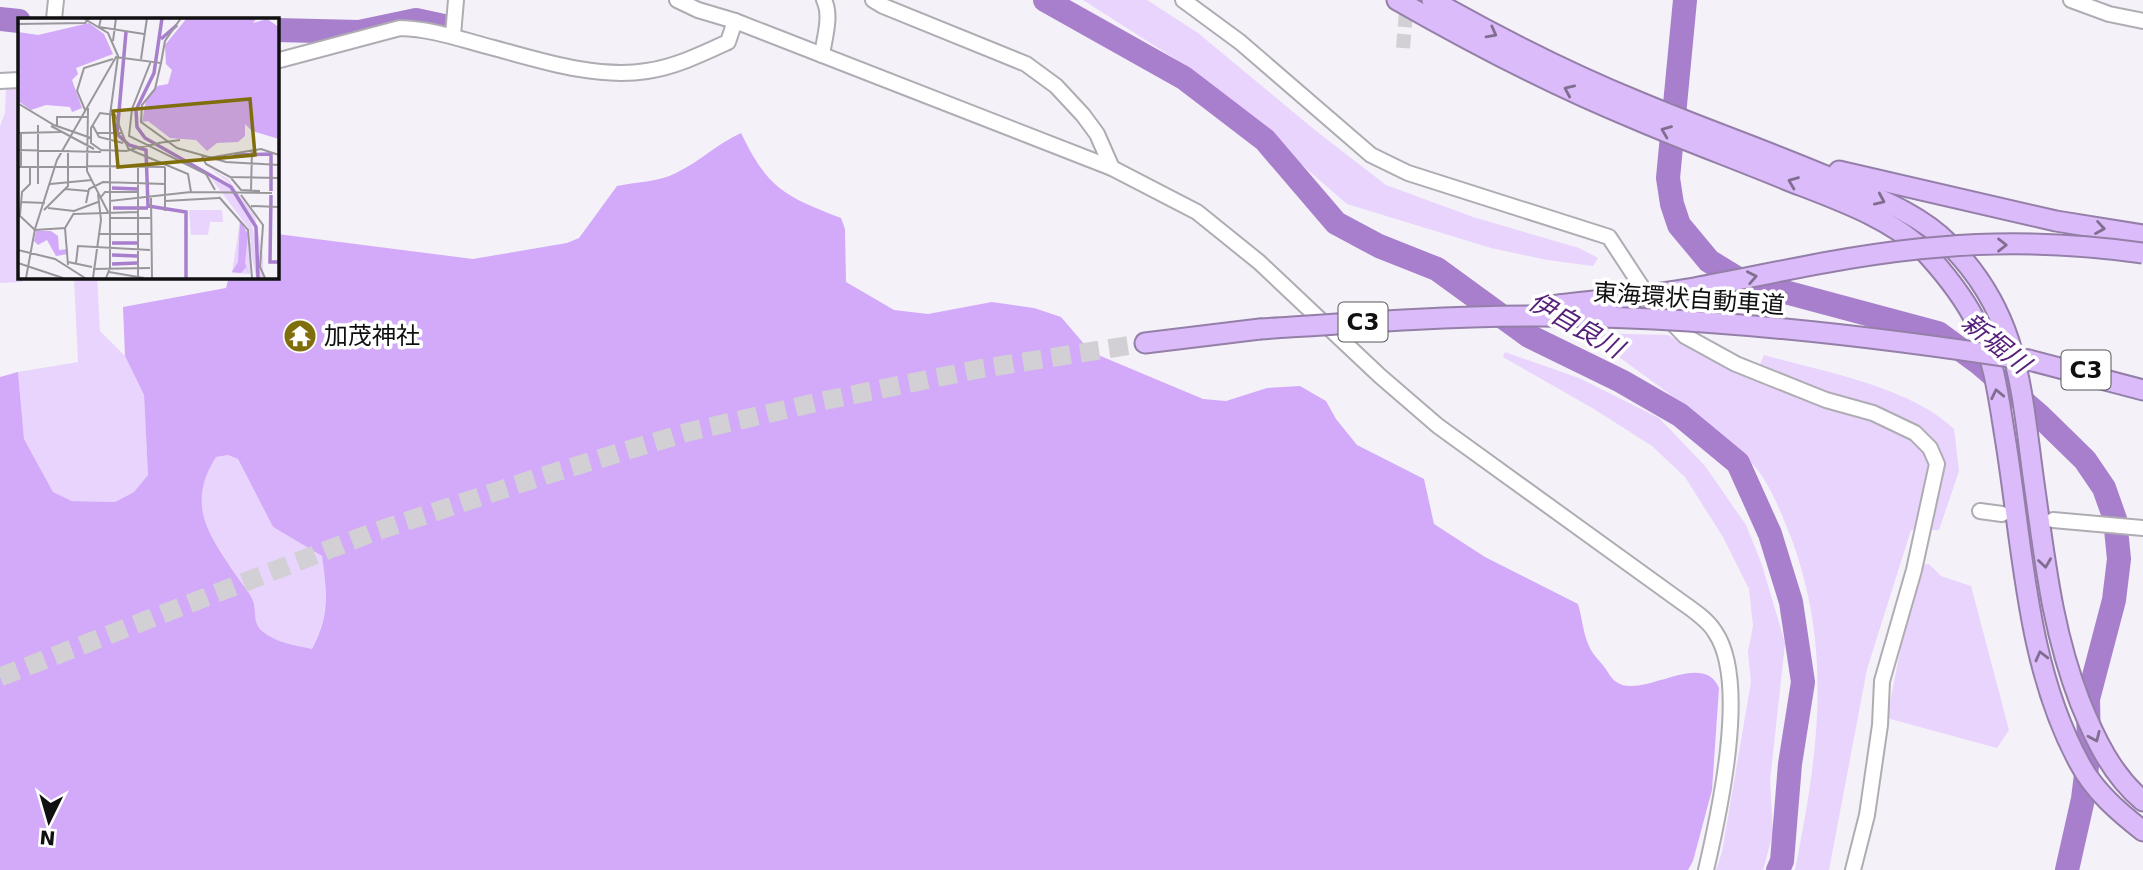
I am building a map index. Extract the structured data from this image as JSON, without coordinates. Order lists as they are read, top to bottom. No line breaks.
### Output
{"streets":{"highway":["東海環状自動車道","C3"]},"water":["伊自良川","新堀川"],"places":{"temple":["加茂神社"]},"north":"bottom"}
